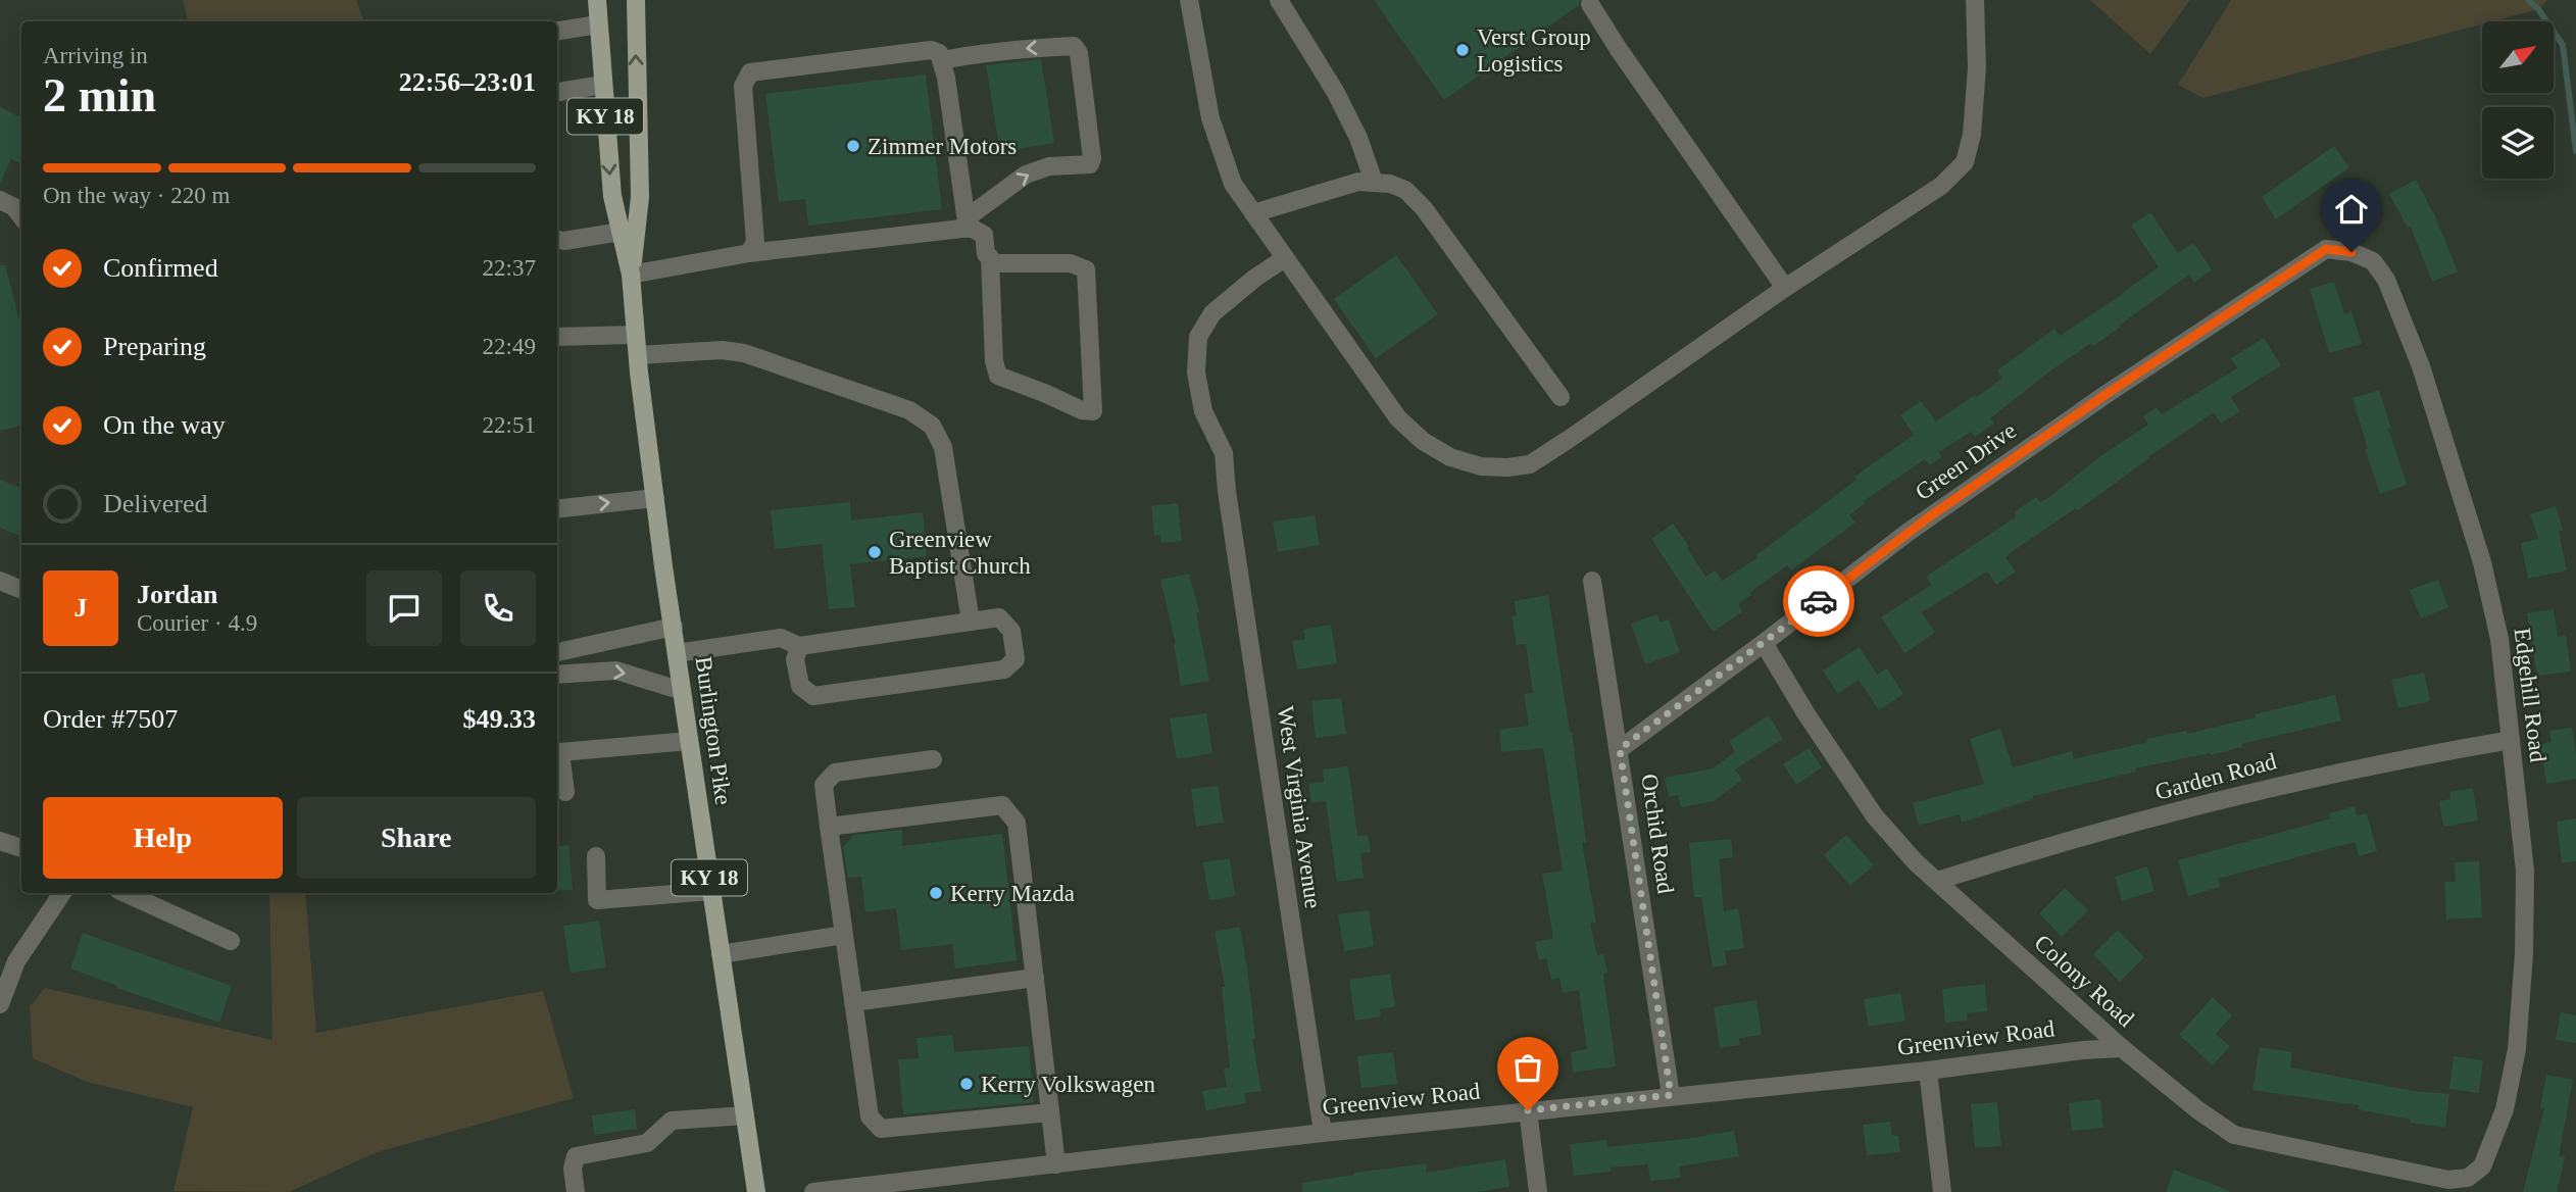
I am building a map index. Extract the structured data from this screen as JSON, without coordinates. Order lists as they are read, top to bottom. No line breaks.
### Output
{"streets":{"main road":["KY 18","Burlington Pike"],"street":["Green Drive","Edgehill Road","Garden Road","West Virginia Avenue","Orchid Road","Colony Road","Greenview Road"]},"crossings":[["Green Drive","Edgehill Road"],["Green Drive","Orchid Road"],["Green Drive","Colony Road"],["Edgehill Road","Garden Road"],["Edgehill Road","Colony Road"],["Garden Road","Colony Road"],["West Virginia Avenue","Greenview Road"],["Orchid Road","Greenview Road"],["Colony Road","Greenview Road"]],"places":["Verst Group Logistics","Zimmer Motors","Greenview Baptist Church","Kerry Mazda","Kerry Volkswagen"],"north":"top right","page":{"heading":["2 min","Arriving in","22:56–23:01"],"panel":["Jordan","Courier · 4.9","Order #7507","$49.33"],"bar":"On the way · 220 m","list":[["Confirmed","22:37"],["Preparing","22:49"],["On the way","22:51"],"Delivered"],"round":"J","buttons":["Help","Share"]}}
